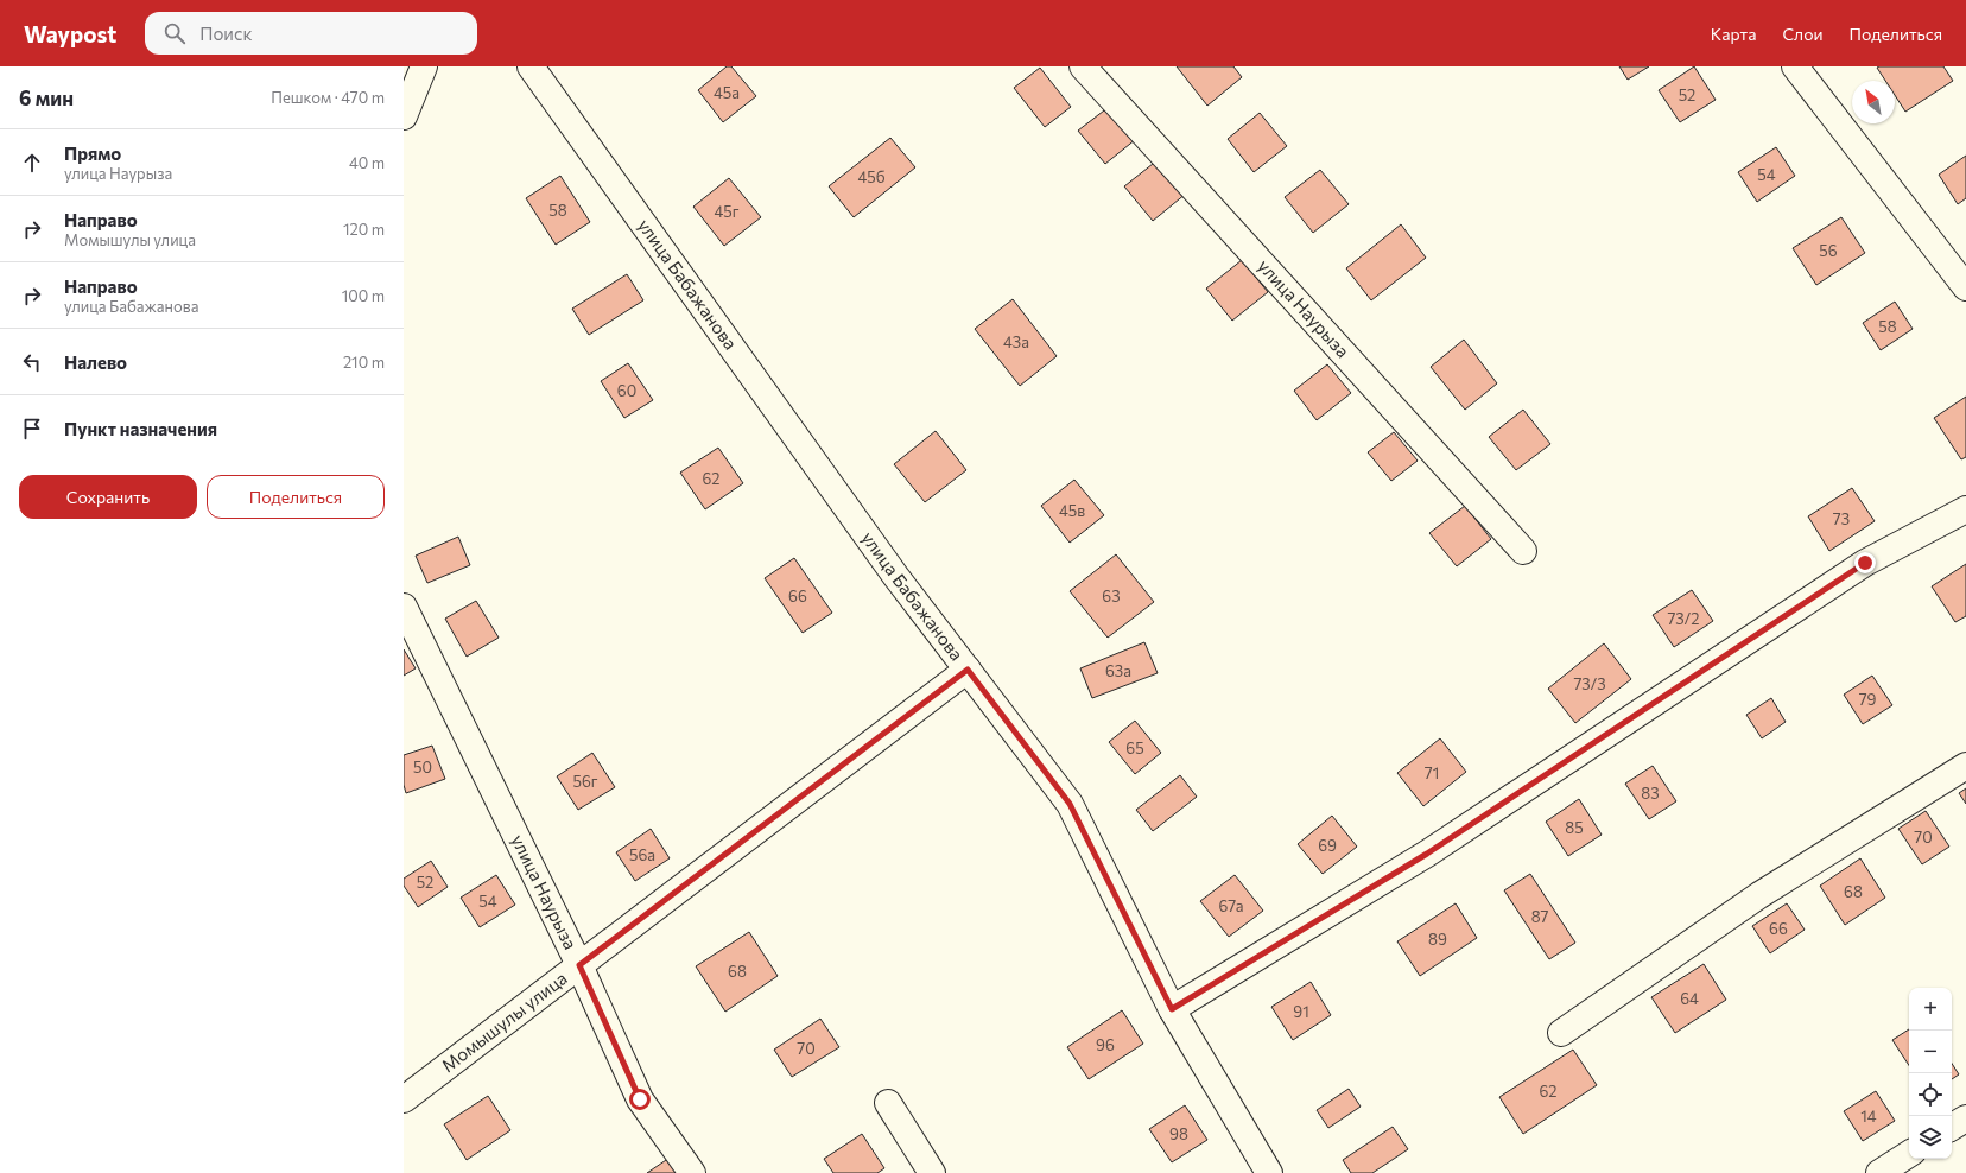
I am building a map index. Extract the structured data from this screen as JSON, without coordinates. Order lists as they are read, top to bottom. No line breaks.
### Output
{"streets":{"street":["улица Бабажанова","улица Наурыза","Момышулы улица"]},"crossings":[["улица Бабажанова","Момышулы улица"],["улица Наурыза","Момышулы улица"]],"house_numbers":["45а","52","54","45б","58","45г","56","58","43а","60","62","45в","73","66","63","73/2","63а","73/3","79","65","50","71","56г","83","85","70","69","56а","52","68","54","67а","87","66","89","68","64","91","96","70","62","14","98"],"north":"top left","page":{"header":"Waypost","search":"Поиск","nav":["Карта","Слои","Поделиться"],"heading":["6 мин","Пешком · 470 m"],"list":[["Прямо","улица Наурыза","40 m"],["Направо","Момышулы улица","120 m"],["Направо","улица Бабажанова","100 m"],["Налево","210 m"],"Пункт назначения"],"buttons":["Сохранить","Поделиться"],"map_buttons":["+","−"]}}
